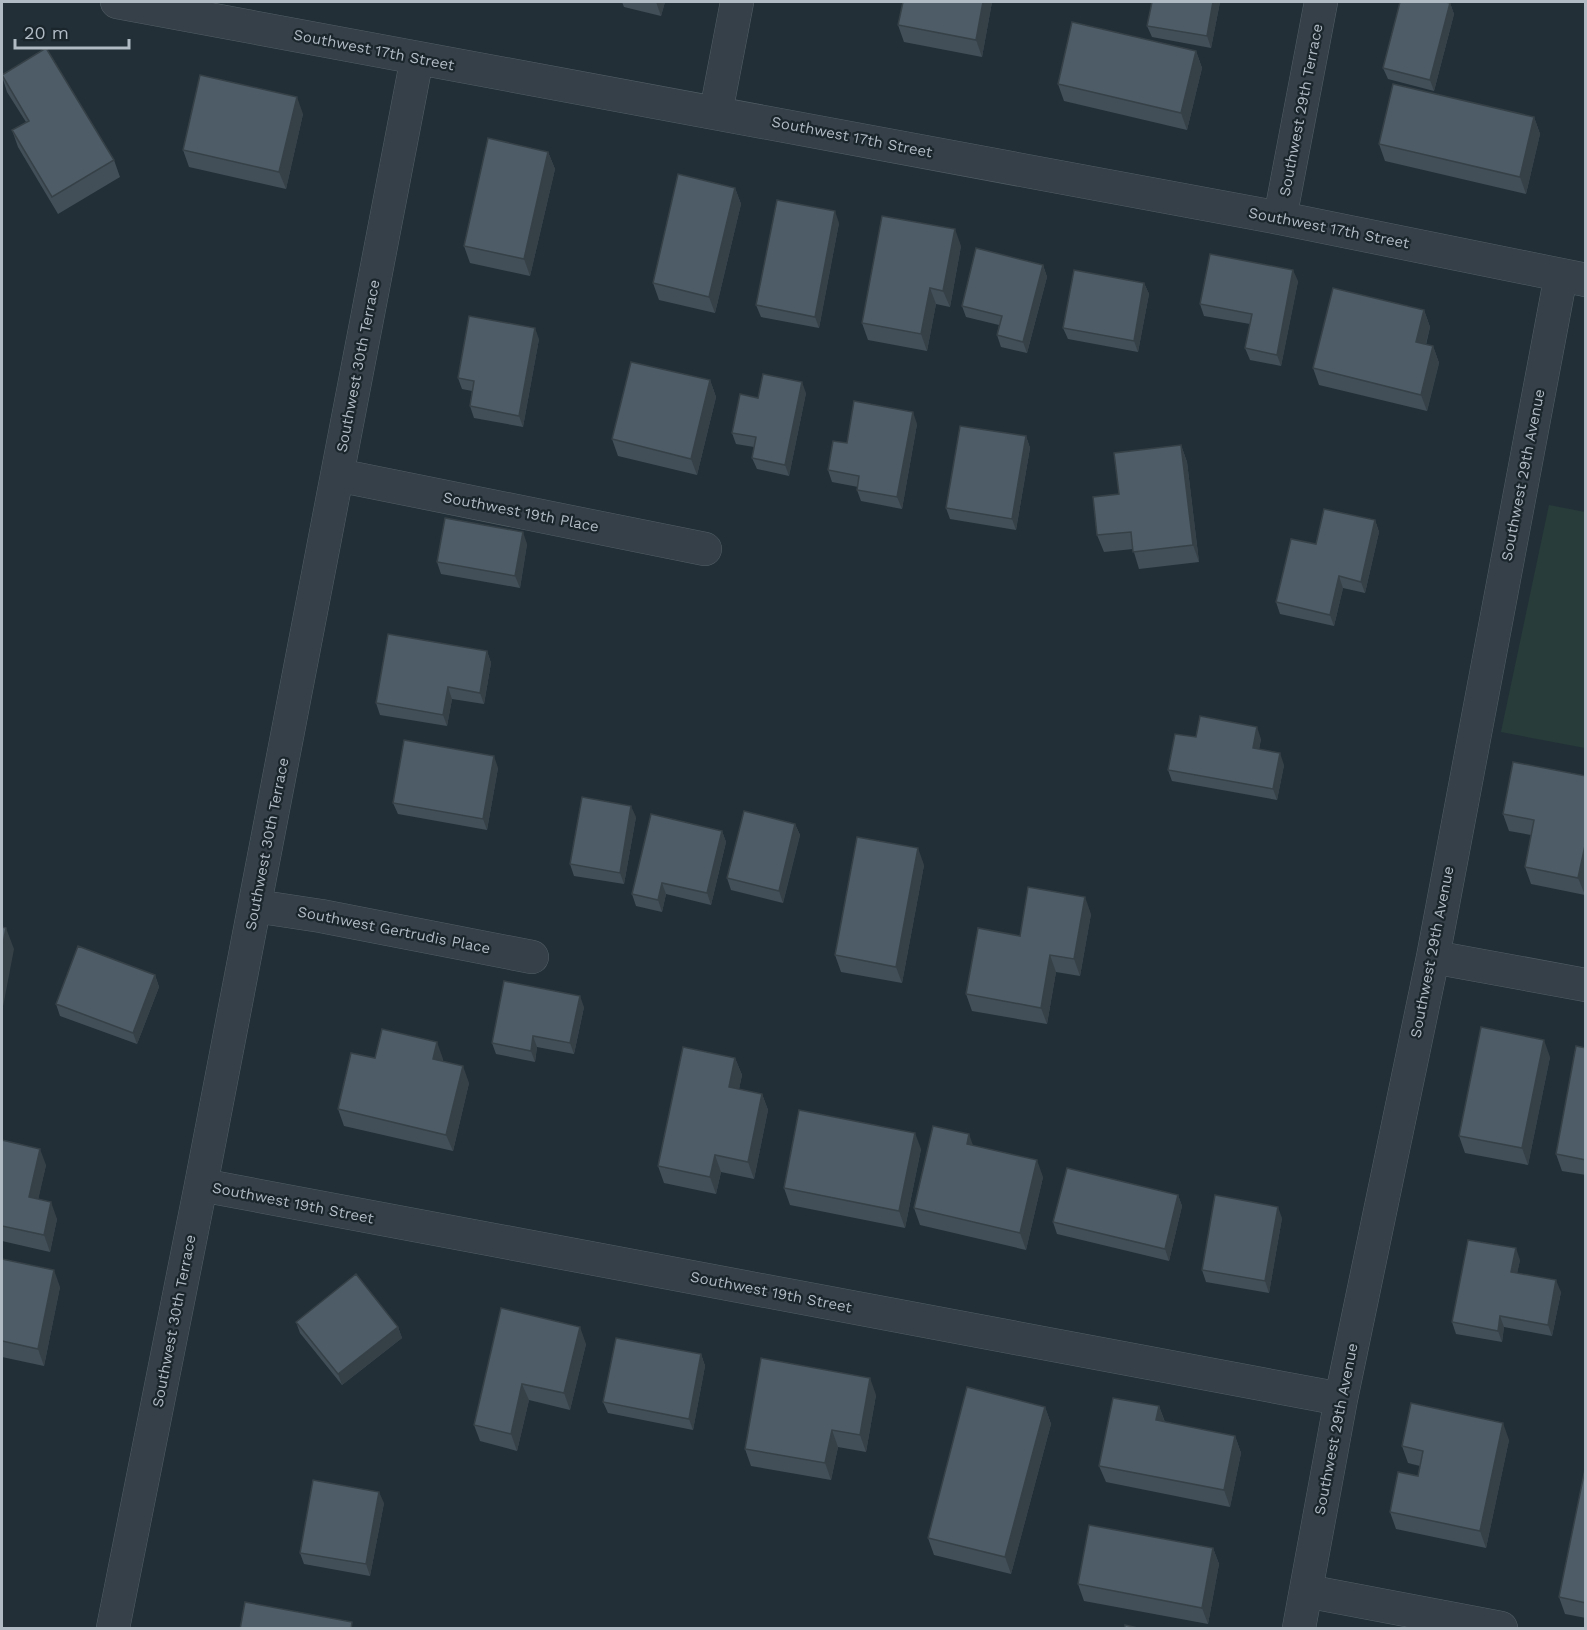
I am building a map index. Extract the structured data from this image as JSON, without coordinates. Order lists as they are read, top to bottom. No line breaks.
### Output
{"streets":{"street":["Southwest 17th Street","Southwest 29th Terrace","Southwest 30th Terrace","Southwest 29th Avenue","Southwest 19th Place","Southwest Gertrudis Place","Southwest 19th Street"]},"crossings":[["Southwest 17th Street","Southwest 29th Terrace"],["Southwest 17th Street","Southwest 30th Terrace"],["Southwest 17th Street","Southwest 29th Avenue"],["Southwest 30th Terrace","Southwest 19th Place"],["Southwest 30th Terrace","Southwest Gertrudis Place"],["Southwest 30th Terrace","Southwest 19th Street"],["Southwest 29th Avenue","Southwest 19th Street"]],"scale_bar":"20 m"}
